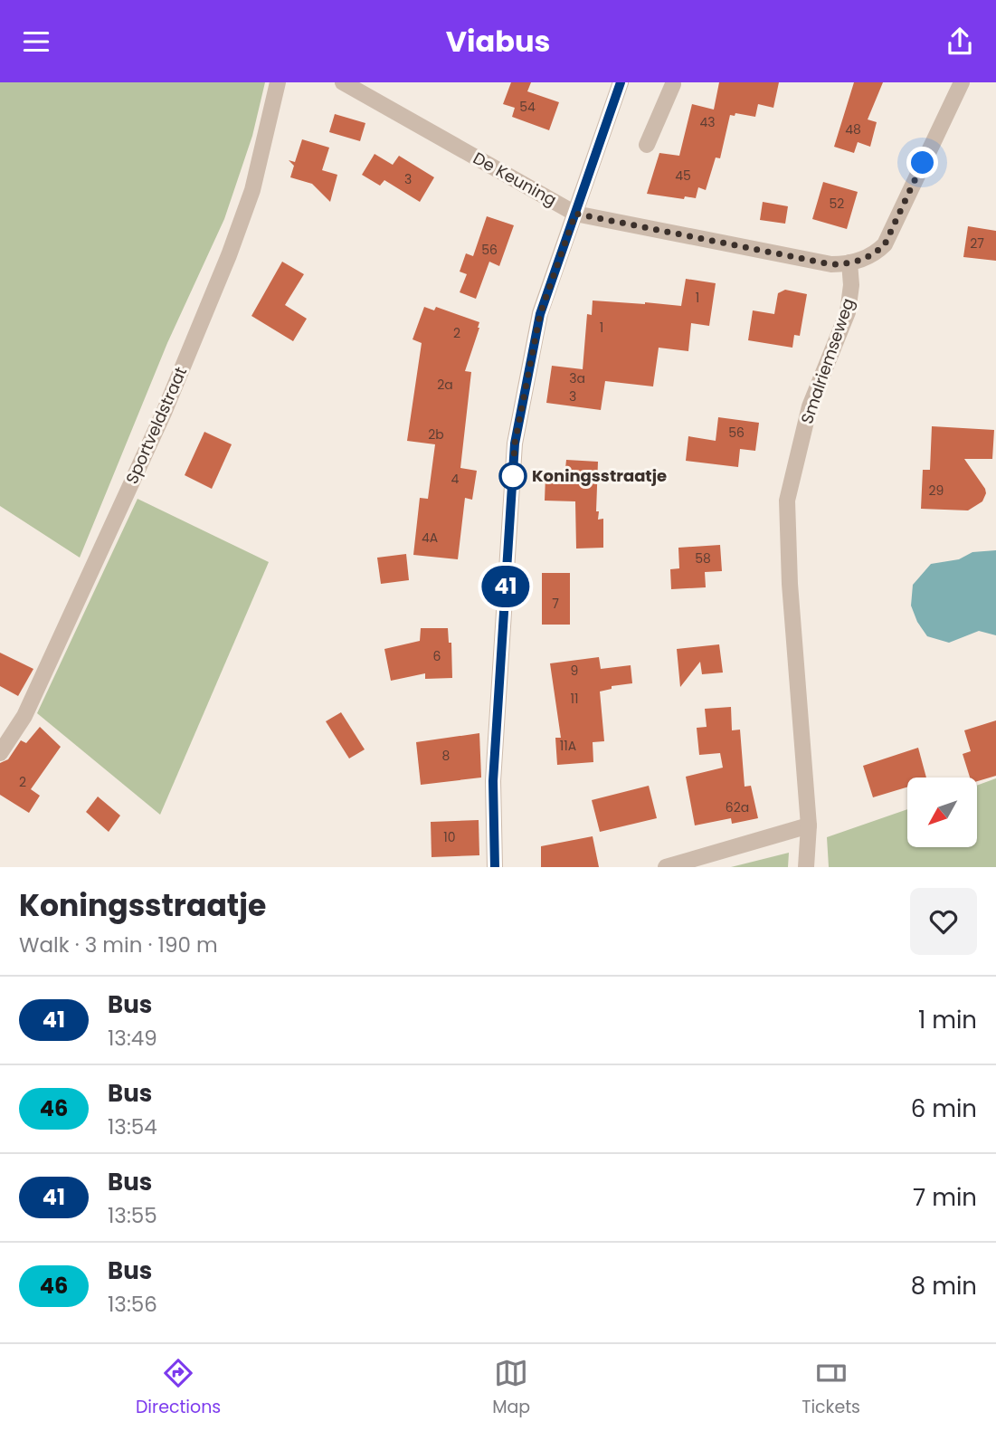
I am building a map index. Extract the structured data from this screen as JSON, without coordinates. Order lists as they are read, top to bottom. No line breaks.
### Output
{"streets":{"street":["De Keuning","Smalriemseweg","Sportveldstraat"]},"crossings":[["De Keuning","Smalriemseweg"]],"places":["Koningsstraatje"],"lines":["bus line 41"],"house_numbers":["54","43","48","45","3","52","27","56","1","1","2","3a","2a","3","56","2b","4","29","4A","58","7","6","9","11","11A","8","2","62a","10"],"north":"bottom left","page":{"header":"Viabus","on_map":"41","heading":["Koningsstraatje","Walk · 3 min · 190 m"],"list":[{"mark":"41","name":"Bus","note":"13:49","value":"1 min"},{"mark":"46","name":"Bus","note":"13:54","value":"6 min"},{"mark":"41","name":"Bus","note":"13:55","value":"7 min"},{"mark":"46","name":"Bus","note":"13:56","value":"8 min"}],"tabs":["Directions","Map","Tickets"]}}
